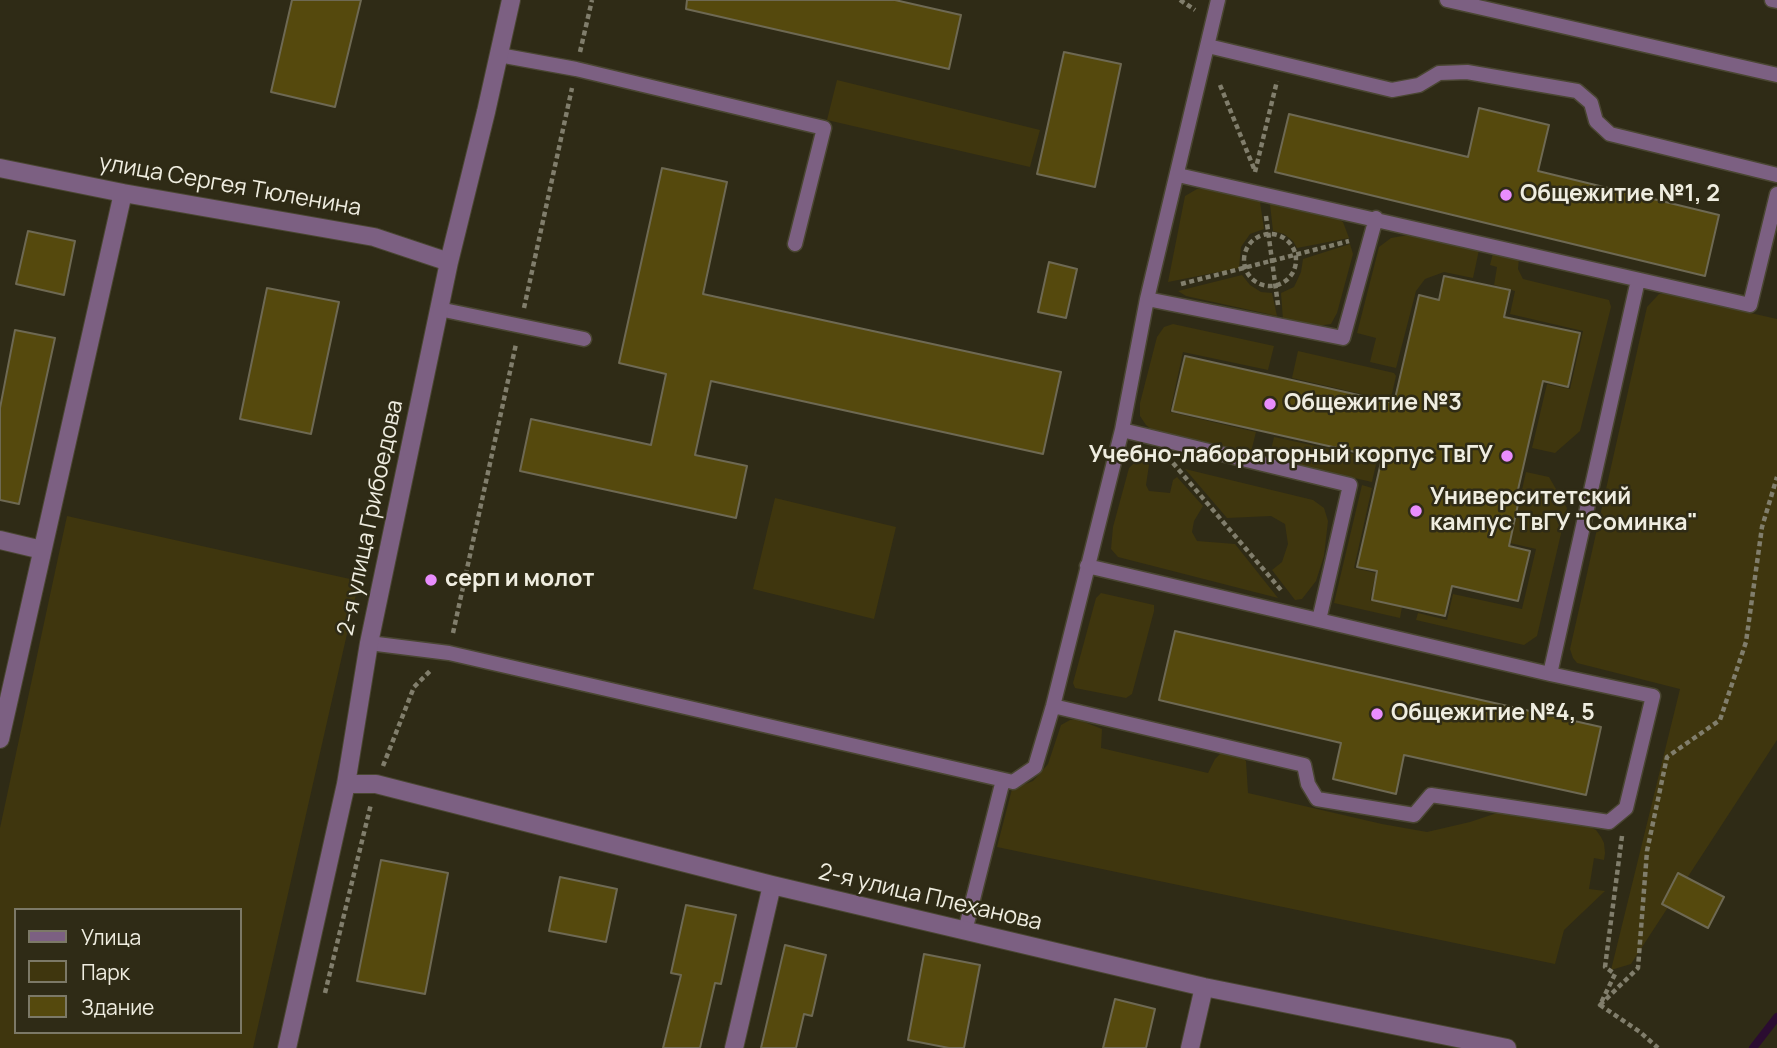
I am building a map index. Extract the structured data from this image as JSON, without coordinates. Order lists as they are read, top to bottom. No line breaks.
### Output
{"streets":{"street":["улица Сергея Тюленина","2-я улица Грибоедова","2-я улица Плеханова"]},"crossings":[["улица Сергея Тюленина","2-я улица Грибоедова"],["2-я улица Грибоедова","2-я улица Плеханова"]],"places":["Общежитие №1, 2","Общежитие №3","Учебно-лабораторный корпус ТвГУ","Университетский кампус ТвГУ \"Соминка\"","серп и молот","Общежитие №4, 5"],"legend":["Улица","Парк","Здание"]}
